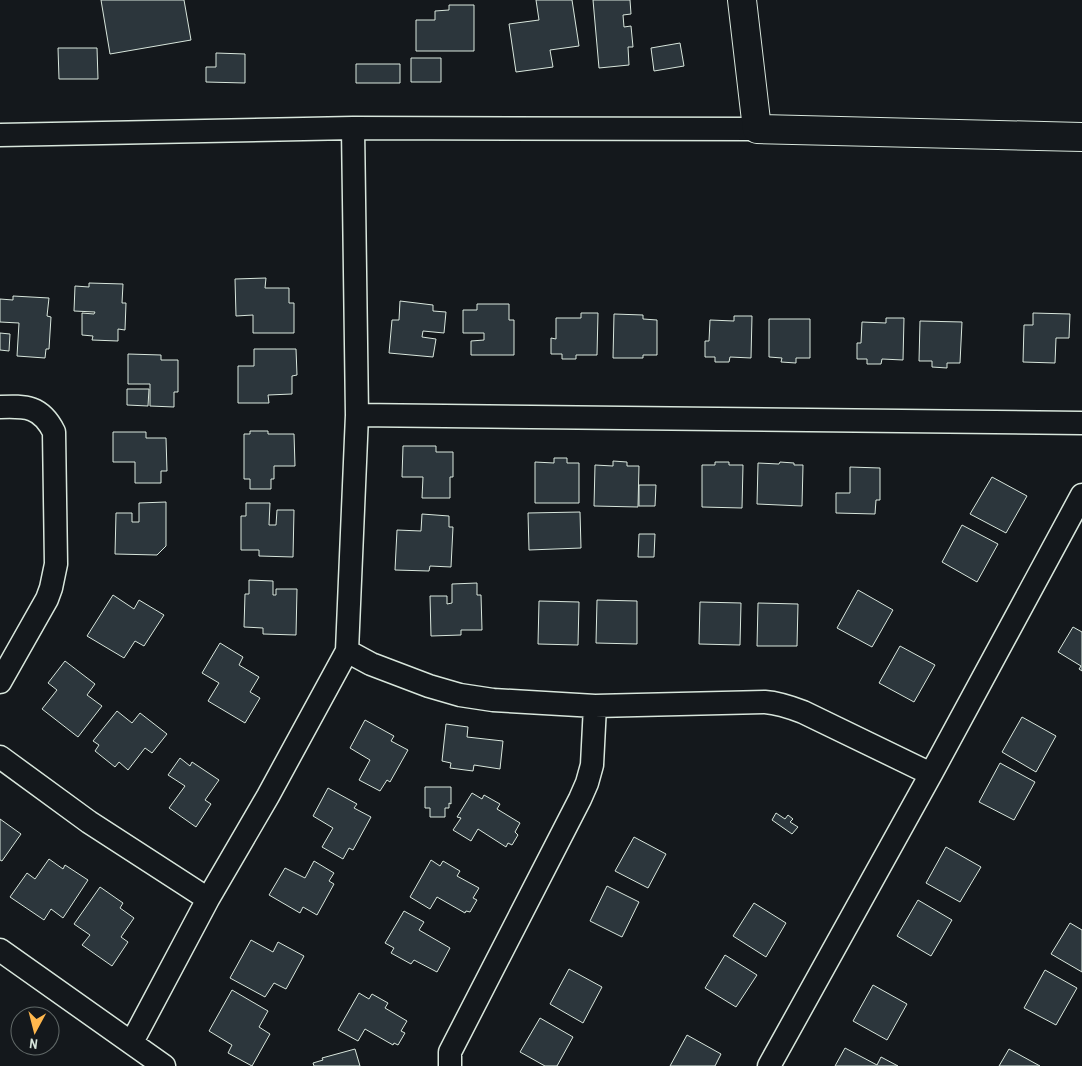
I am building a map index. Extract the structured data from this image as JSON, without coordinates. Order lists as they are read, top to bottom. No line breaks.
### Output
{"north":"bottom"}
